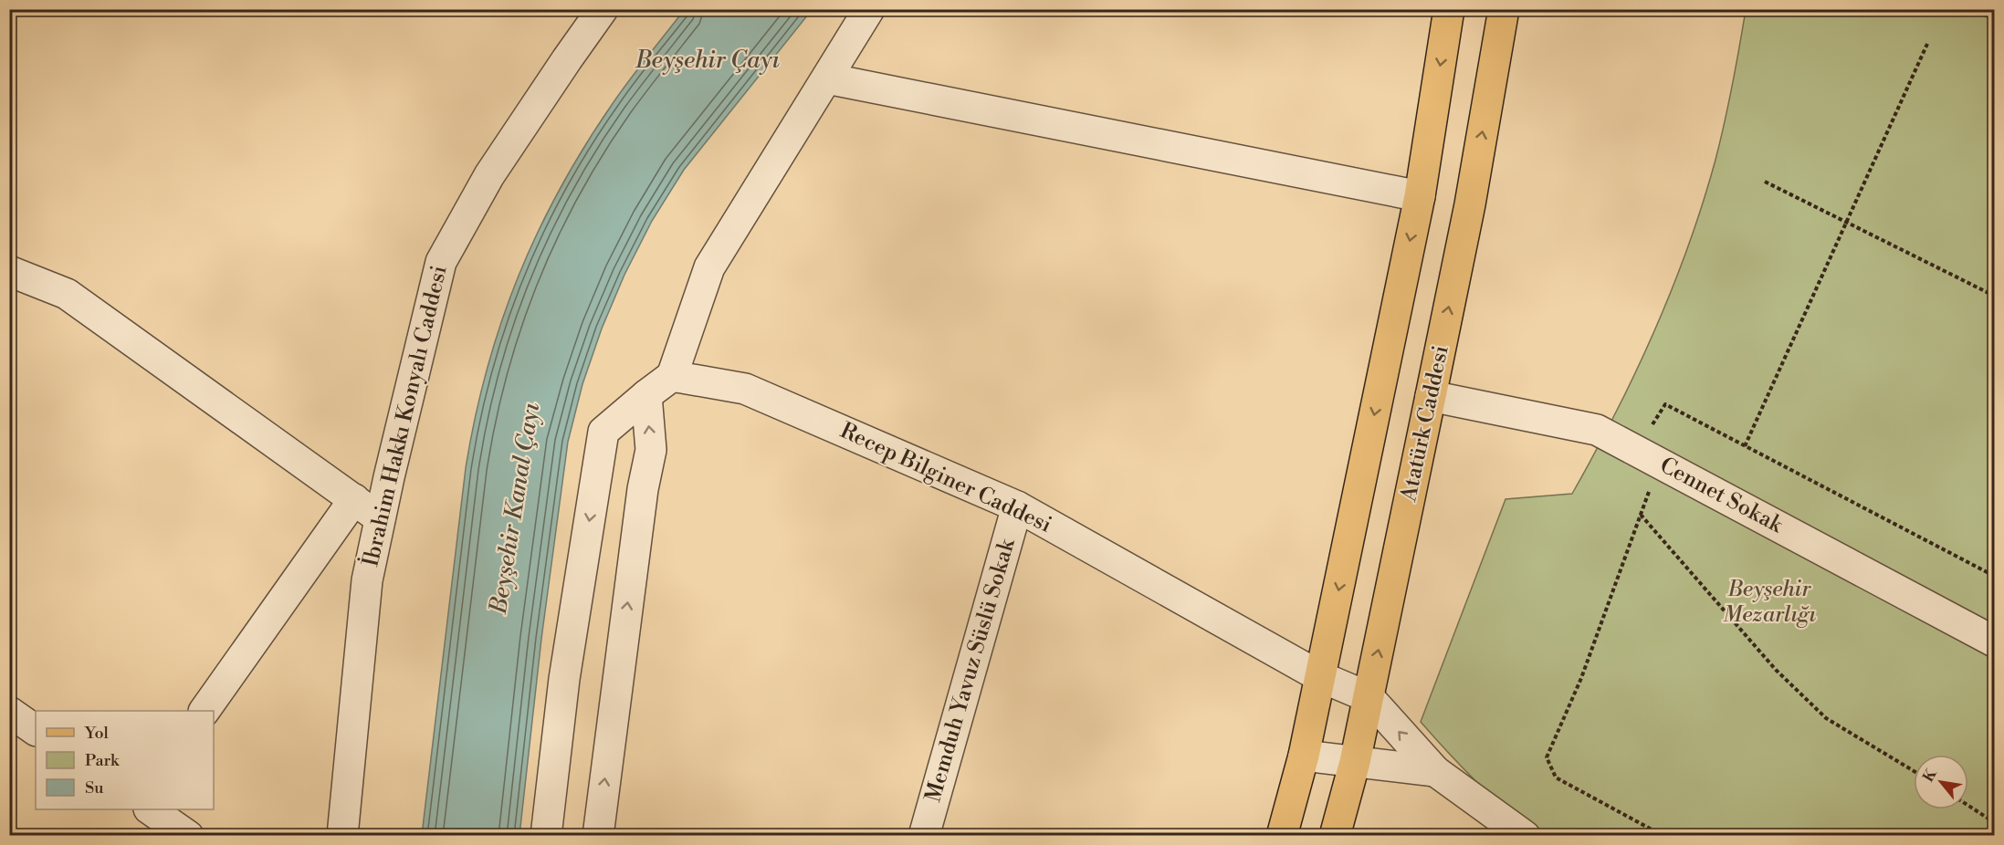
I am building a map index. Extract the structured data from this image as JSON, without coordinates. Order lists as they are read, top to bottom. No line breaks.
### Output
{"streets":{"main road":["Atatürk Caddesi"],"street":["İbrahim Hakkı Konyalı Caddesi","Recep Bilginer Caddesi","Cennet Sokak","Memduh Yavuz Süslü Sokak"]},"crossings":[["Atatürk Caddesi","Recep Bilginer Caddesi"],["Atatürk Caddesi","Cennet Sokak"],["Recep Bilginer Caddesi","Memduh Yavuz Süslü Sokak"]],"water":["Beyşehir Çayı","Beyşehir Kanal Çayı"],"parks":["Beyşehir Mezarlığı"],"legend":["Yol","Park","Su"],"north":"top left"}
